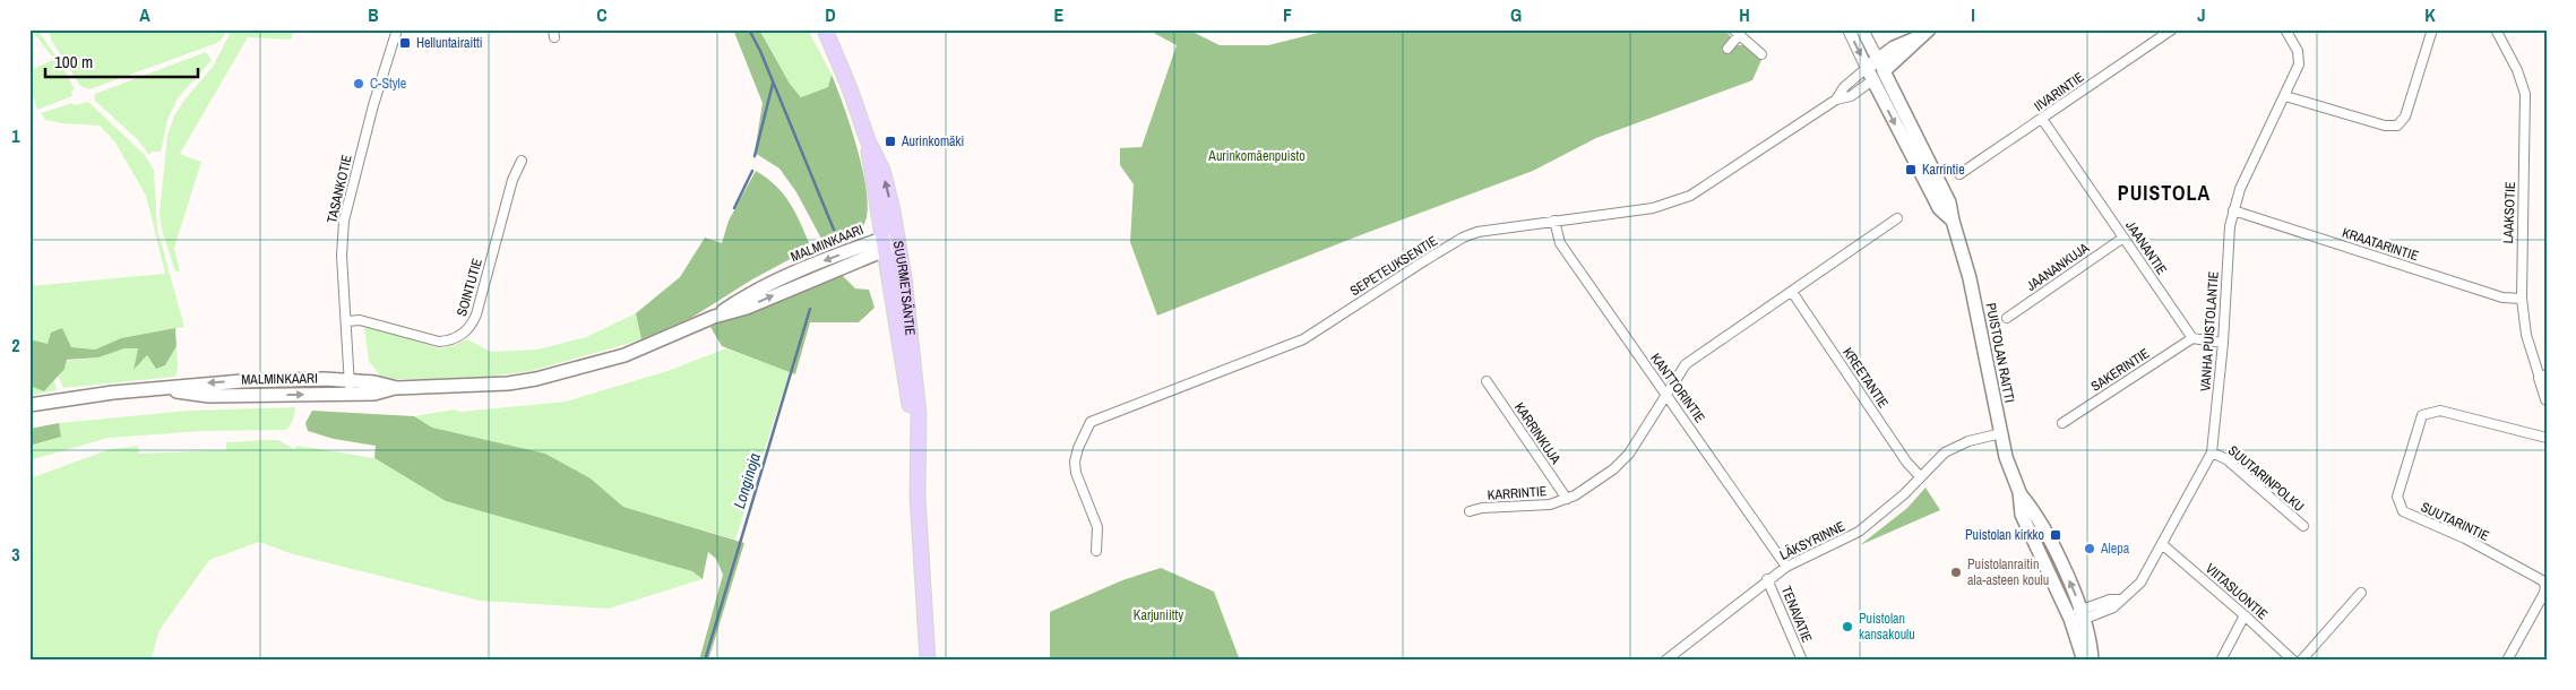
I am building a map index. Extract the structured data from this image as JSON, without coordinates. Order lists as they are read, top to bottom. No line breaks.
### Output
{"streets":{"main road":["MALMINKAARI","SUURMETSÄNTIE","PUISTOLAN RAITTI"],"street":["IIVARINTIE","TASANKOTIE","LAAKSOTIE","KRAATARINTIE","JAANANTIE","SEPETEUKSENTIE","JAANANKUJA","SOINTUTIE","VANHA PUISTOLANTIE","SAKERINTIE","KREETANTIE","KANTTORINTIE","KARRINKUJA","SUUTARINPOLKU","KARRINTIE","SUUTARINTIE","LÄKSYRINNE","VIITASUONTIE","TENAVATIE"]},"crossings":[["IIVARINTIE","JAANANTIE"],["TASANKOTIE","MALMINKAARI"],["TASANKOTIE","SOINTUTIE"],["LAAKSOTIE","KRAATARINTIE"],["MALMINKAARI","SUURMETSÄNTIE"],["KRAATARINTIE","VANHA PUISTOLANTIE"],["JAANANTIE","JAANANKUJA"],["JAANANTIE","SAKERINTIE"],["SEPETEUKSENTIE","PUISTOLAN RAITTI"],["SEPETEUKSENTIE","KANTTORINTIE"],["VANHA PUISTOLANTIE","PUISTOLAN RAITTI"],["VANHA PUISTOLANTIE","SUUTARINPOLKU"],["VANHA PUISTOLANTIE","VIITASUONTIE"],["PUISTOLAN RAITTI","LÄKSYRINNE"],["KREETANTIE","KARRINTIE"],["KREETANTIE","LÄKSYRINNE"],["KANTTORINTIE","KARRINTIE"],["KANTTORINTIE","LÄKSYRINNE"],["KARRINKUJA","KARRINTIE"],["LÄKSYRINNE","TENAVATIE"]],"districts":["PUISTOLA"],"water":["Longinoja"],"parks":["Aurinkomäenpuisto","Karjuniitty"],"places":{"transit":["Helluntairaitti","Aurinkomäki","Karrintie","Puistolan kirkko"],"other":["C-Style","Alepa","Puistolanraitin ala-asteen koulu","Puistolan kansakoulu"]},"scale_bar":"100 m","grid":{"columns":["A","B","C","D","E","F","G","H","I","J","K"],"rows":["1","2","3"]}}
